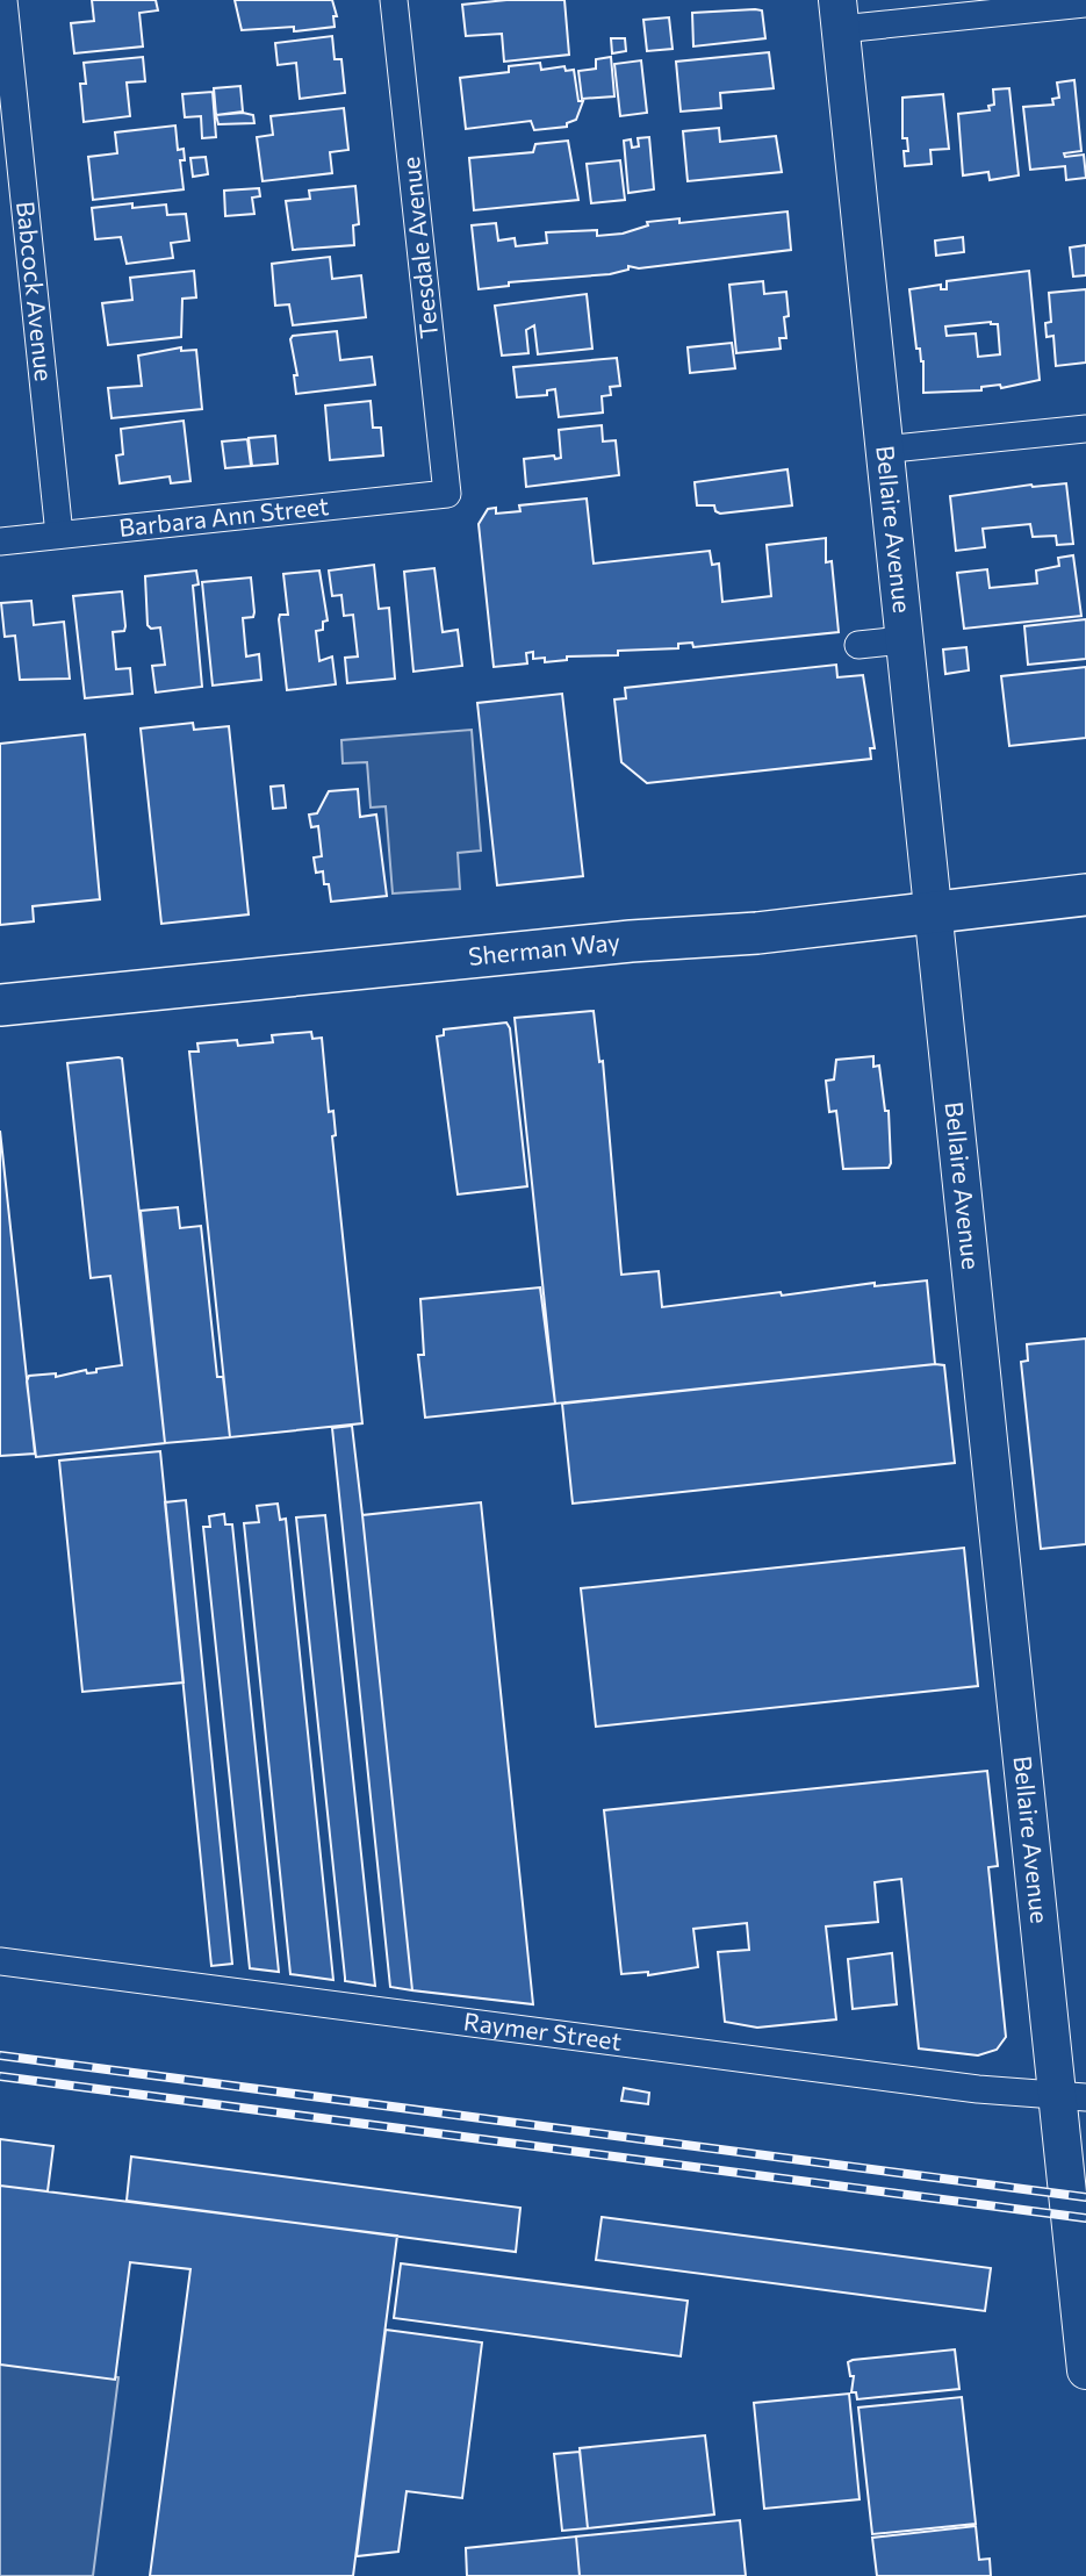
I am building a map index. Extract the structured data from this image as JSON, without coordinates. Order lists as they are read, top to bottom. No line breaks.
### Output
{"streets":{"main road":["Sherman Way"],"street":["Teesdale Avenue","Babcock Avenue","Barbara Ann Street","Bellaire Avenue","Raymer Street"]},"crossings":[["Teesdale Avenue","Barbara Ann Street"],["Babcock Avenue","Barbara Ann Street"],["Bellaire Avenue","Sherman Way"],["Bellaire Avenue","Raymer Street"]]}
